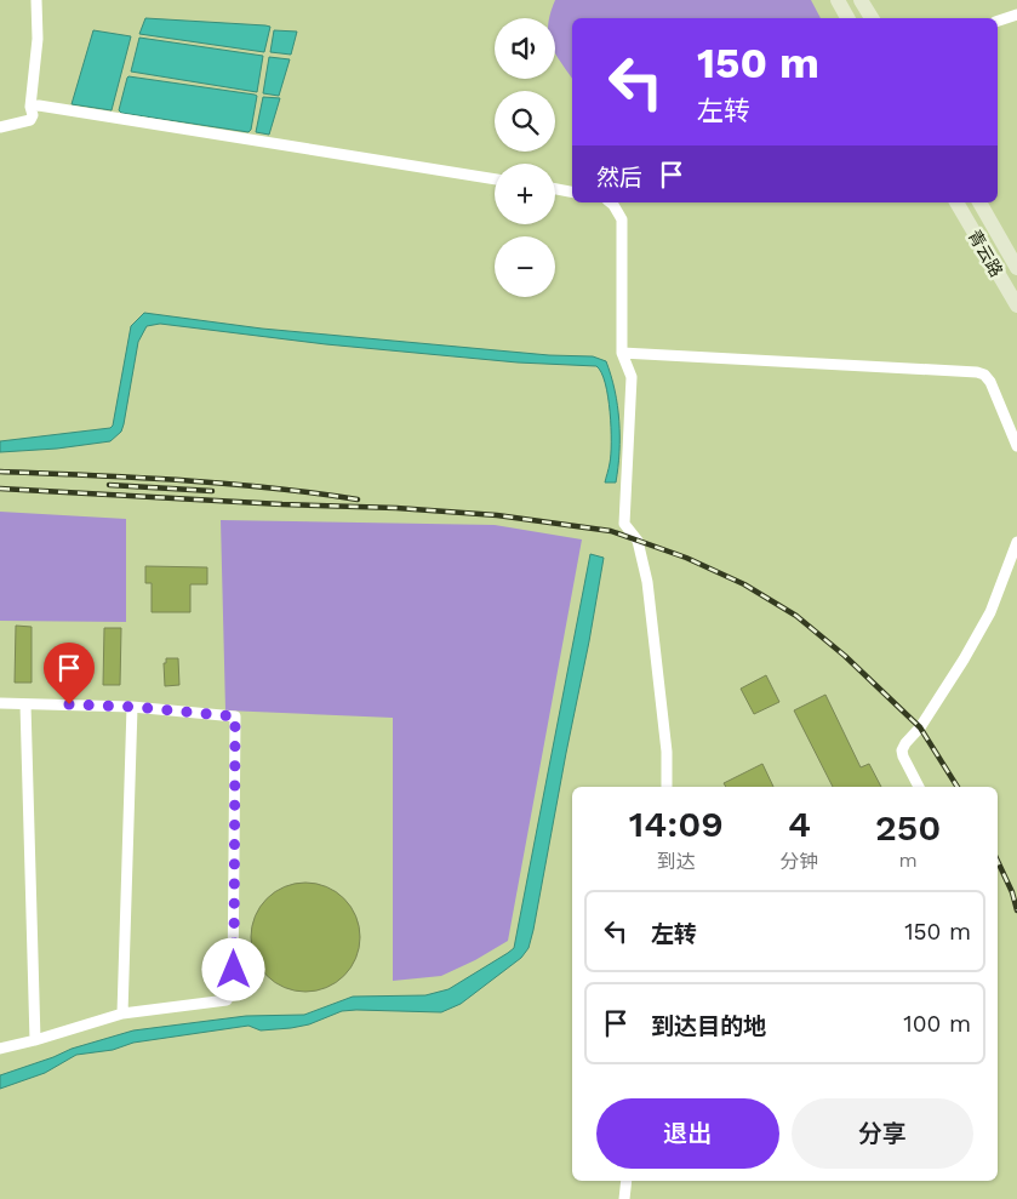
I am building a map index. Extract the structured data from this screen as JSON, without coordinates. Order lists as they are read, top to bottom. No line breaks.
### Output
{"streets":{"street":["青云路"]},"page":{"map_buttons":["+","−"],"turn":["150 m","左转"],"then":"然后","eta":["14:09","到达","4","分钟","250","m"],"list":[{"name":"左转","value":"150 m"},{"name":"到达目的地","value":"100 m"}],"buttons":["退出","分享"]}}
